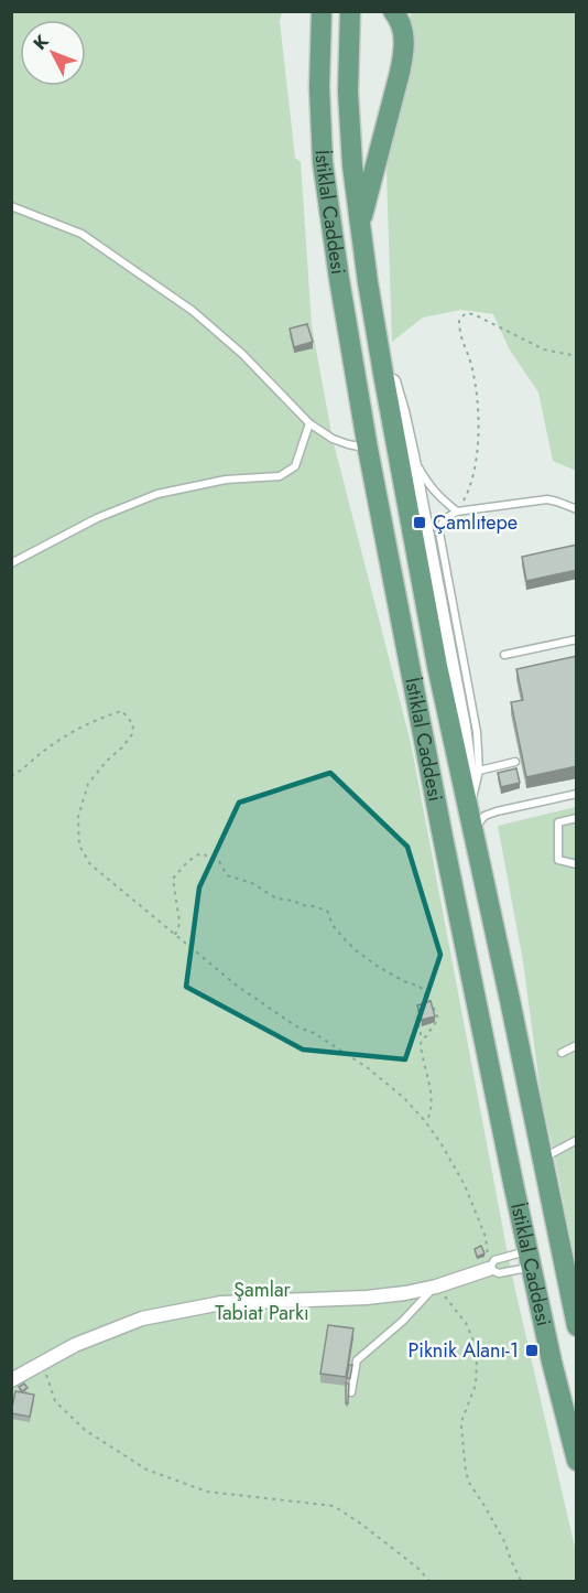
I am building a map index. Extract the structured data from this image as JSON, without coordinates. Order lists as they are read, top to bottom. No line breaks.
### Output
{"streets":{"main road":["İstiklal Caddesi"]},"parks":["Şamlar Tabiat Parkı"],"places":{"transit":["Çamlıtepe","Piknik Alanı-1"]},"north":"top left"}
